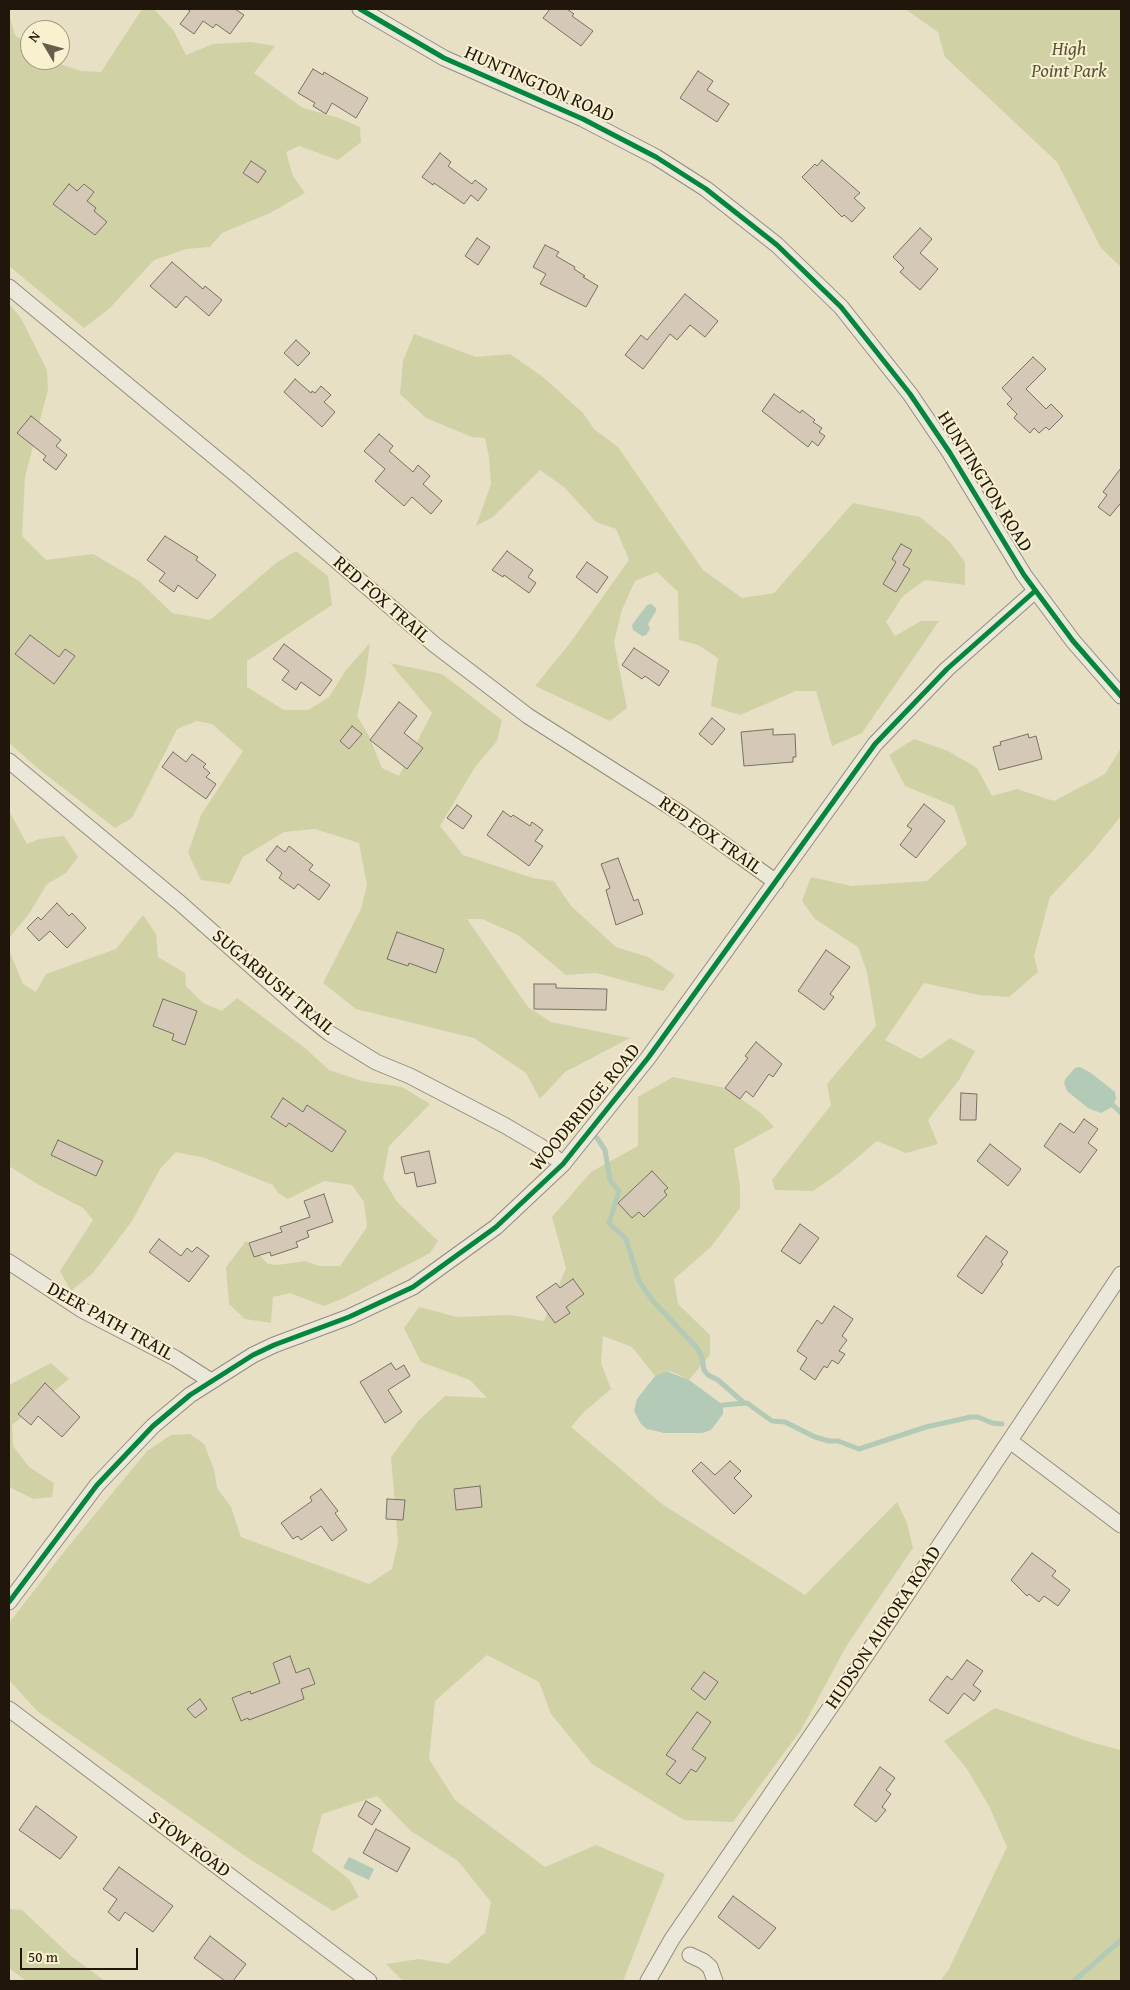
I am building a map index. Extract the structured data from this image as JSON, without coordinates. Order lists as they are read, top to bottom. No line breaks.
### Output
{"streets":{"street":["HUNTINGTON ROAD","RED FOX TRAIL","SUGARBUSH TRAIL","WOODBRIDGE ROAD","DEER PATH TRAIL","HUDSON AURORA ROAD","STOW ROAD"]},"crossings":[["HUNTINGTON ROAD","WOODBRIDGE ROAD"],["RED FOX TRAIL","WOODBRIDGE ROAD"],["SUGARBUSH TRAIL","WOODBRIDGE ROAD"],["WOODBRIDGE ROAD","DEER PATH TRAIL"]],"parks":["High Point Park"],"scale_bar":"50 m","north":"top left"}
